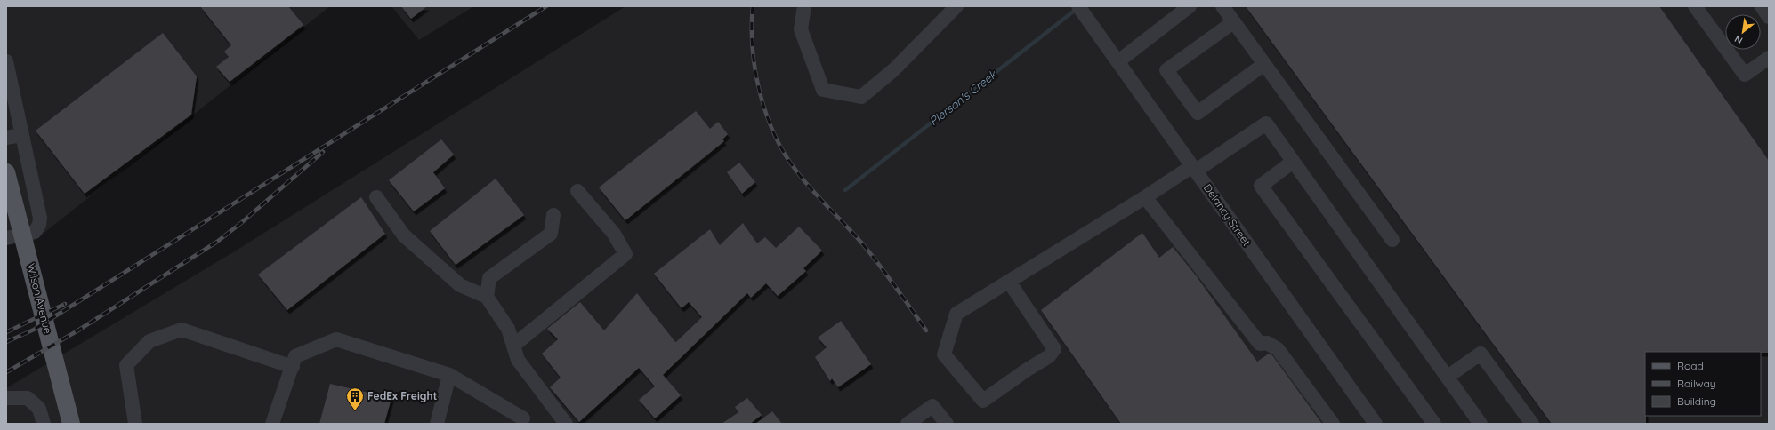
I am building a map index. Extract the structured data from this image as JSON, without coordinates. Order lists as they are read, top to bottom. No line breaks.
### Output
{"streets":{"main road":["Wilson Avenue"],"street":["Delancy Street"]},"water":["Pierson's Creek"],"places":{"building":["FedEx Freight"]},"legend":["Road","Railway","Building"],"north":"bottom left"}
